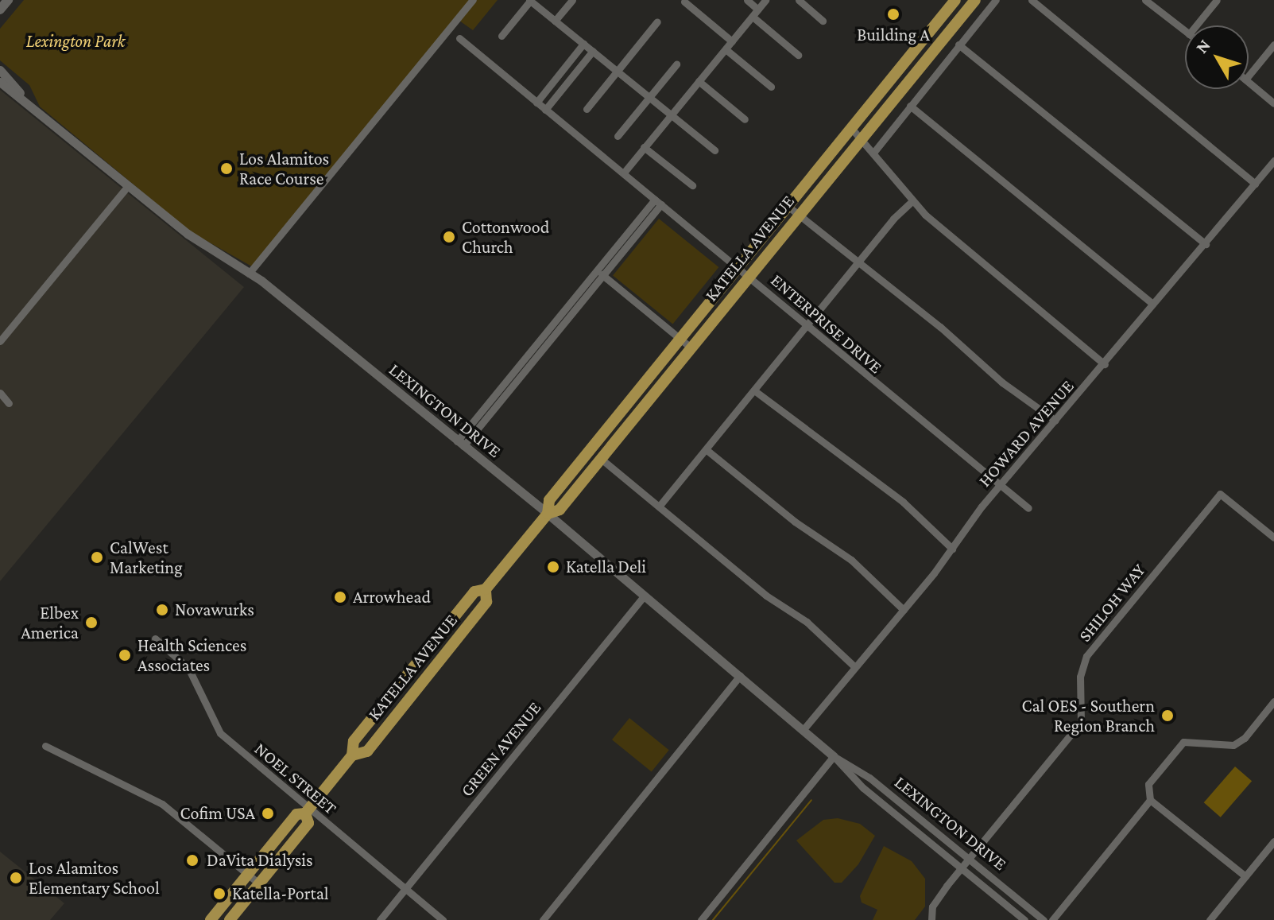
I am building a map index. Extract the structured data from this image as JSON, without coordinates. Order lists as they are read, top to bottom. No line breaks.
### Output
{"streets":{"main road":["KATELLA AVENUE"],"street":["ENTERPRISE DRIVE","LEXINGTON DRIVE","HOWARD AVENUE","SHILOH WAY","GREEN AVENUE","NOEL STREET"]},"crossings":[["KATELLA AVENUE","ENTERPRISE DRIVE"],["KATELLA AVENUE","LEXINGTON DRIVE"],["KATELLA AVENUE","NOEL STREET"],["ENTERPRISE DRIVE","HOWARD AVENUE"],["LEXINGTON DRIVE","HOWARD AVENUE"],["LEXINGTON DRIVE","SHILOH WAY"],["LEXINGTON DRIVE","GREEN AVENUE"],["GREEN AVENUE","NOEL STREET"]],"parks":["Lexington Park"],"places":["Building A","Los Alamitos Race Course","Cottonwood Church","CalWest Marketing","Katella Deli","Arrowhead","Novawurks","Elbex America","Health Sciences Associates","Cal OES - Southern Region Branch","Cofim USA","DaVita Dialysis","Los Alamitos Elementary School","Katella-Portal"],"north":"top left"}
